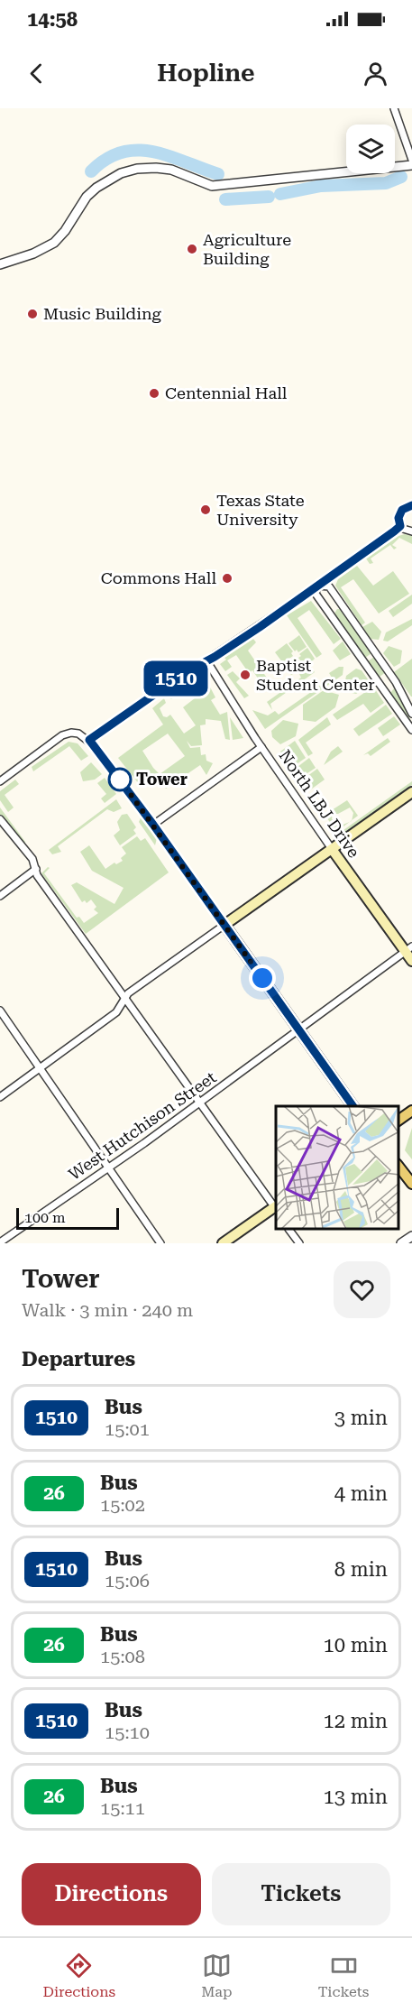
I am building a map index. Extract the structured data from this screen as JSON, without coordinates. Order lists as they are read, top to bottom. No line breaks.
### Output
{"streets":{"main road":["North LBJ Drive"],"street":["West Hutchison Street"]},"crossings":[["North LBJ Drive","West Hutchison Street"]],"places":["Agriculture Building","Music Building","Centennial Hall","Texas State University","Commons Hall","Baptist Student Center","Tower"],"lines":["bus line 1510"],"scale_bar":"100 m","page":{"status":"14:58","header":"Hopline","on_map":"1510","scale":"100 m","heading":[["Tower","Walk · 3 min · 240 m"],"Departures"],"list":[{"mark":"1510","name":"Bus","note":"15:01","value":"3 min"},{"mark":"26","name":"Bus","note":"15:02","value":"4 min"},{"mark":"1510","name":"Bus","note":"15:06","value":"8 min"},{"mark":"26","name":"Bus","note":"15:08","value":"10 min"},{"mark":"1510","name":"Bus","note":"15:10","value":"12 min"},{"mark":"26","name":"Bus","note":"15:11","value":"13 min"}],"buttons":["Directions","Tickets"],"tabs":["Directions","Map","Tickets"]}}
